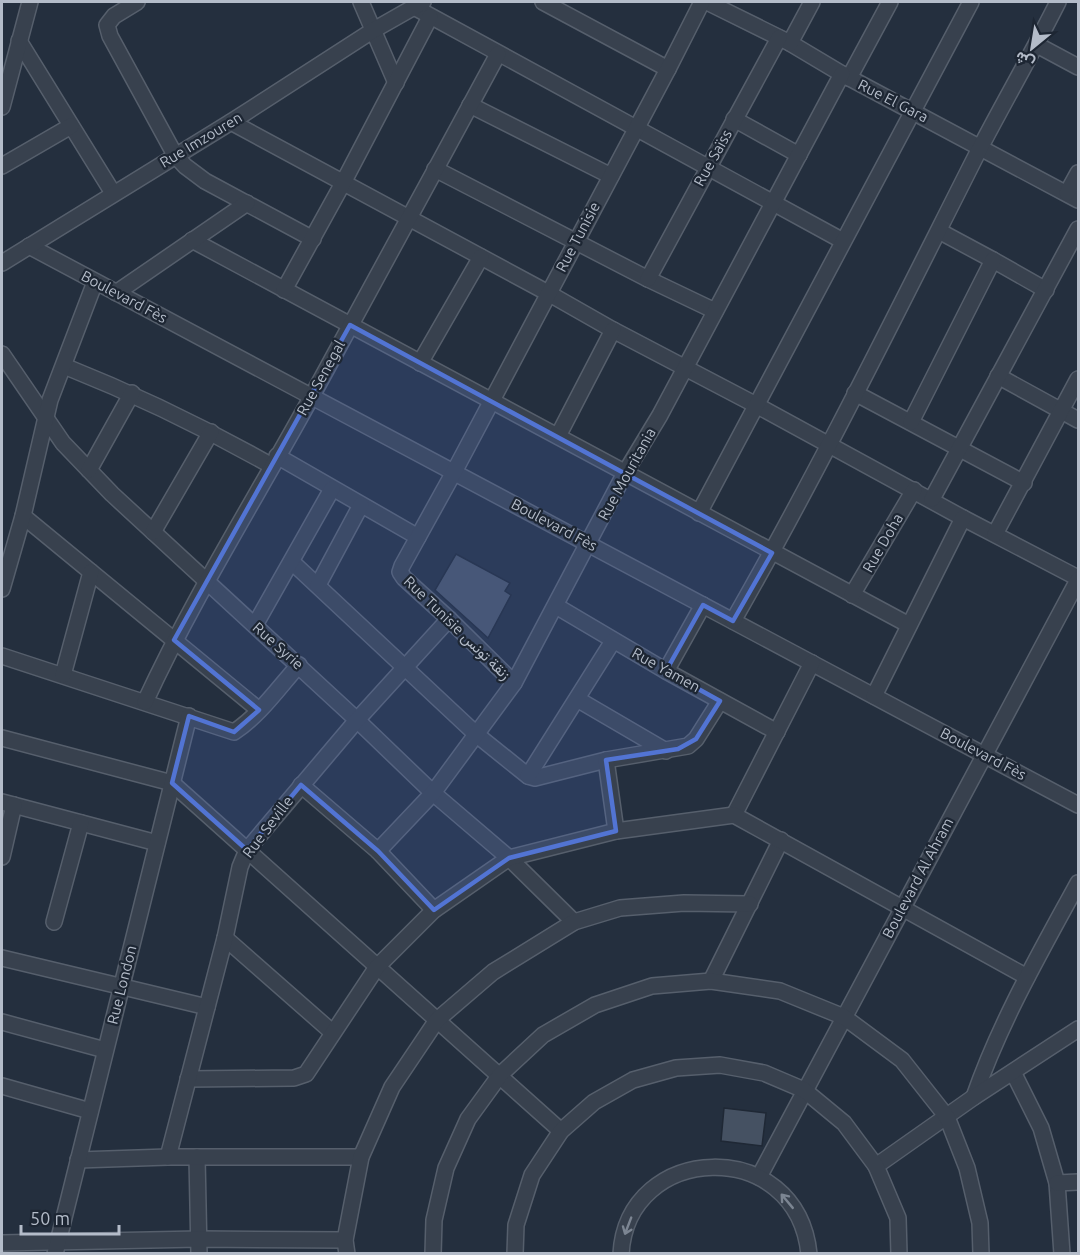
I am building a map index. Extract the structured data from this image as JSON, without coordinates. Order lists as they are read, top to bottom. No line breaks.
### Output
{"streets":{"street":["Rue El Gara","Rue Imzouren","Rue Saïss","Rue Tunisie","Boulevard Fès","Rue Senegal","Rue Mouritania","Rue Doha","Rue Tunisie زنقة تونس","Rue Syrie","Rue Yamen","Rue Seville","Boulevard Al Ahram","Rue London"]},"crossings":[["Rue El Gara","Rue Saïss"],["Rue El Gara","Rue Mouritania"],["Rue Imzouren","Boulevard Fès"],["Rue Tunisie","Boulevard Fès"],["Rue Tunisie","Rue Tunisie زنقة تونس"],["Boulevard Fès","Rue Senegal"],["Boulevard Fès","Rue Mouritania"],["Boulevard Fès","Boulevard Al Ahram"],["Rue Senegal","Rue Syrie"],["Rue Mouritania","Rue Tunisie زنقة تونس"],["Rue Mouritania","Rue Syrie"],["Rue Mouritania","Rue Yamen"],["Rue Tunisie زنقة تونس","Rue Seville"],["Rue Syrie","Rue Seville"]],"scale_bar":"50 m","north":"bottom left"}
